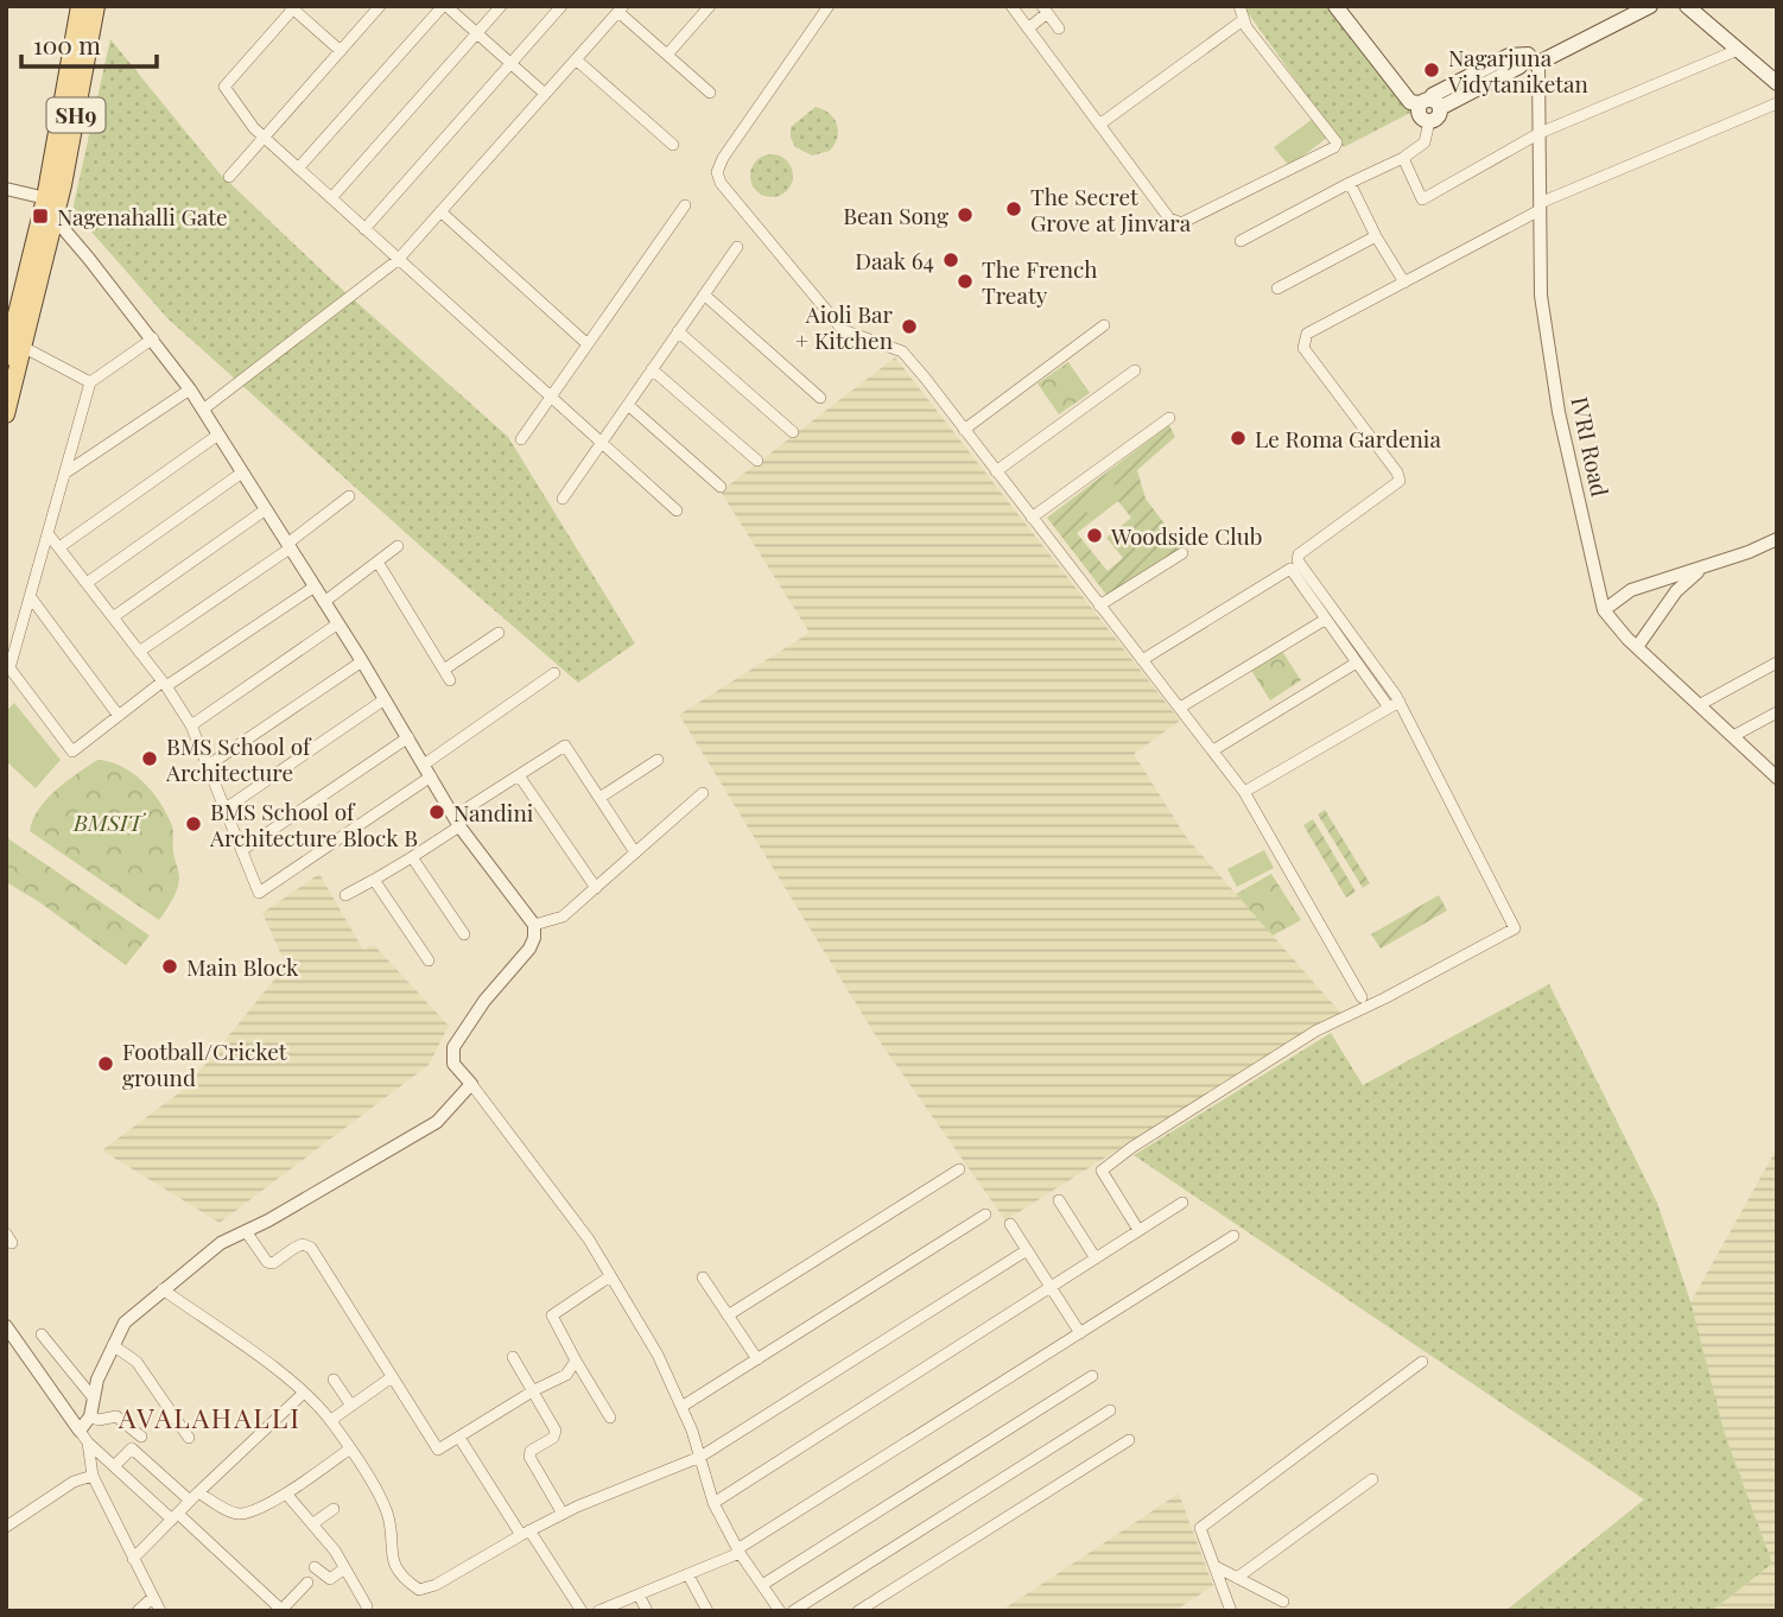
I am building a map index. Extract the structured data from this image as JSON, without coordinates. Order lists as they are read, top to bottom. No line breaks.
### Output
{"streets":{"main road":["SH9"],"street":["IVRI Road"]},"districts":["AVALAHALLI"],"parks":["BMSIT"],"places":{"other":["Nagarjuna Vidytaniketan","The Secret Grove at Jinvara","Bean Song","Daak 64","The French Treaty","Aioli Bar + Kitchen","Le Roma Gardenia","Woodside Club","BMS School of Architecture","Nandini","BMS School of Architecture Block B","Main Block","Football/Cricket ground"],"transit":["Nagenahalli Gate"]},"scale_bar":"100 m"}
